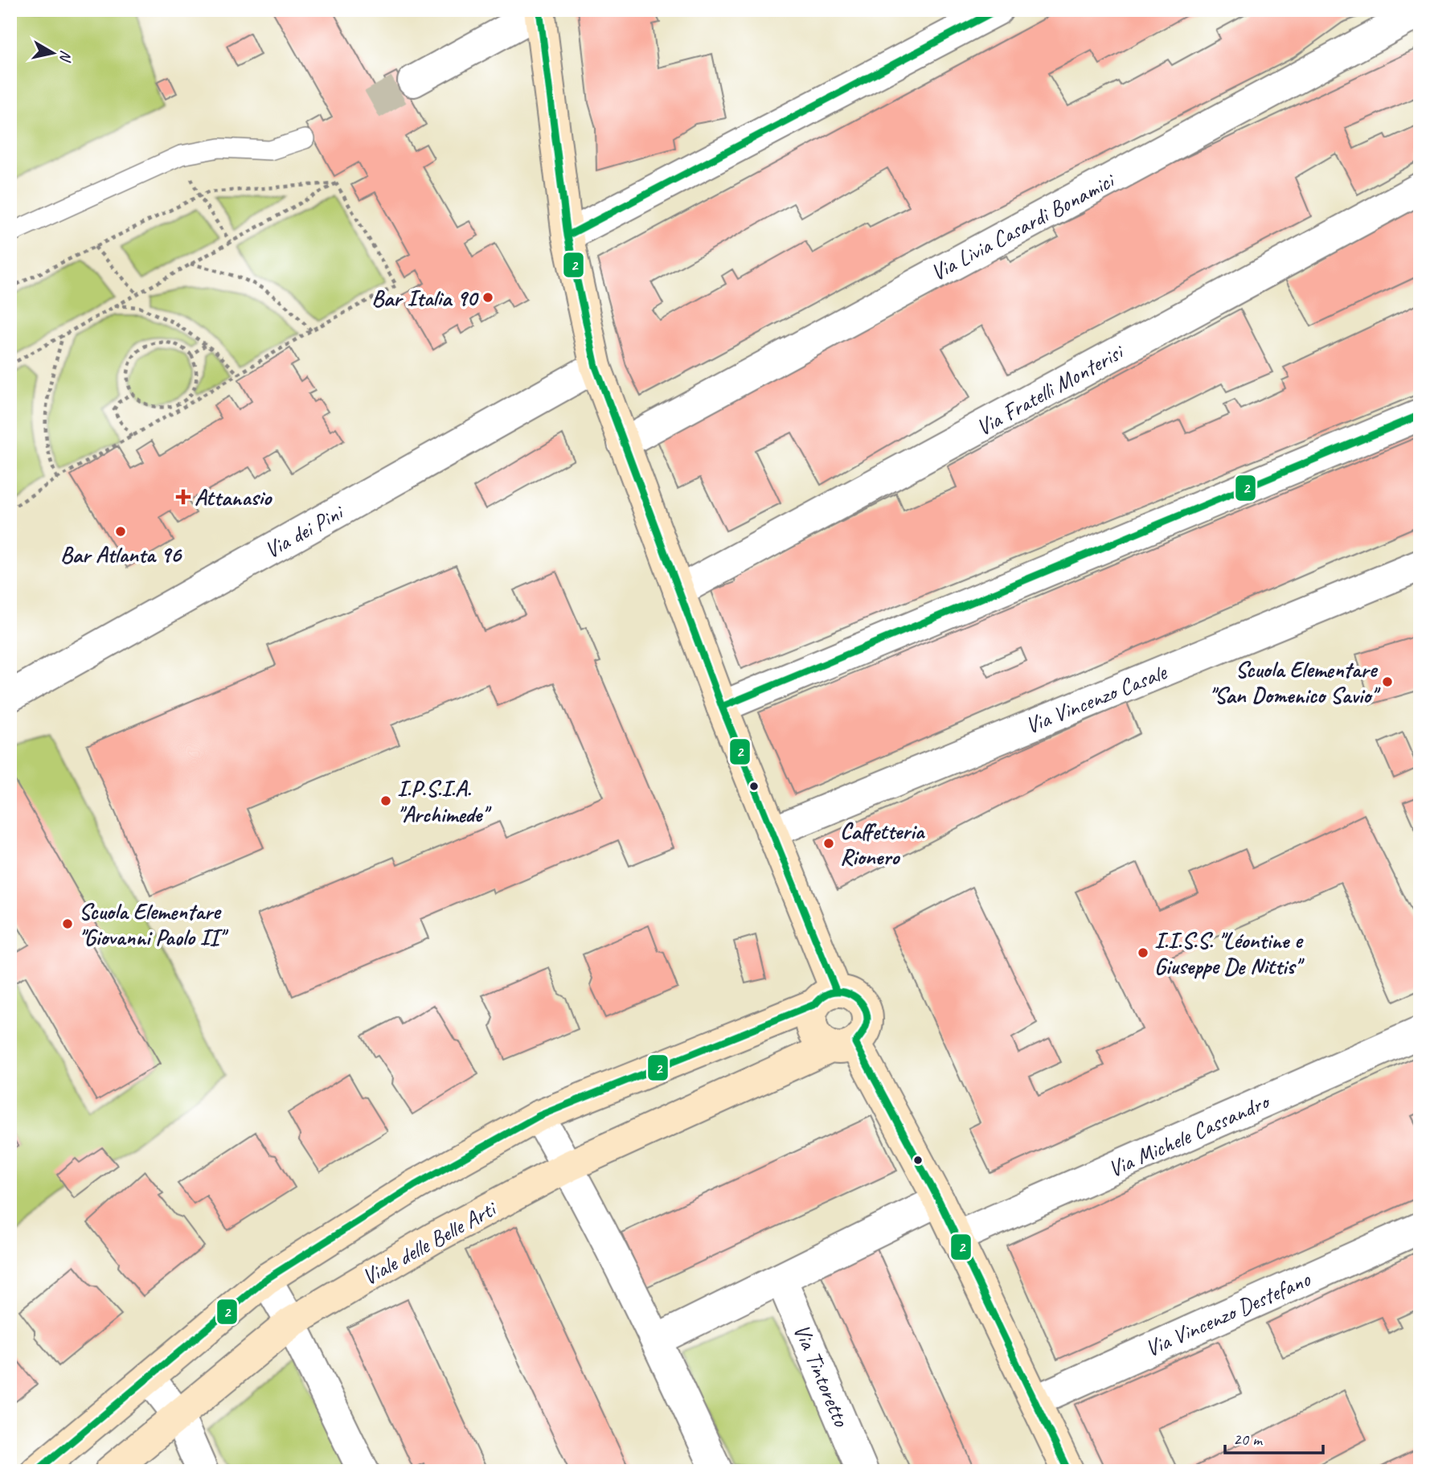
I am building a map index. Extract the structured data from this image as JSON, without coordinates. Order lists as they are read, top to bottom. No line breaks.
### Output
{"streets":{"street":["Via Livia Casardi Bonamici","Via Fratelli Monterisi","Via dei Pini","Via Vincenzo Casale","Via Michele Cassandro","Viale delle Belle Arti","Via Vincenzo Destefano","Via Tintoretto"]},"places":{"other":["Bar Italia 90","Bar Atlanta 96","Scuola Elementare \"San Domenico Savio\"","I.P.S.I.A. \"Archimede\"","Caffetteria Rionero","Scuola Elementare \"Giovanni Paolo II\"","I.I.S.S. \"Léontine e Giuseppe De Nittis\""],"health":["Attanasio"]},"lines":["transit line 2"],"scale_bar":"20 m","north":"right"}
